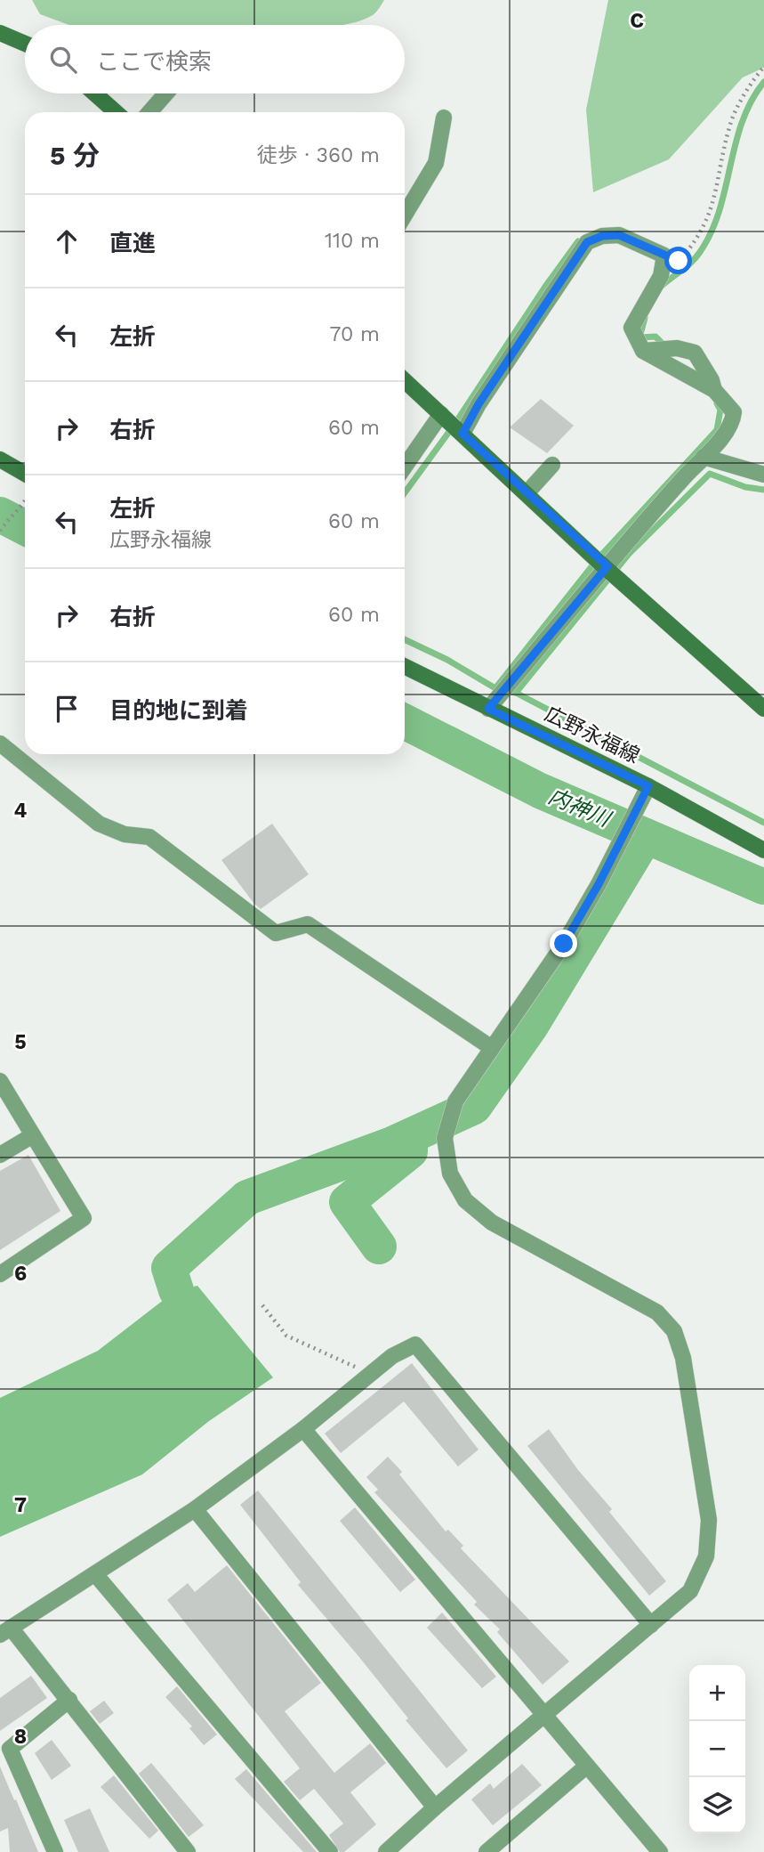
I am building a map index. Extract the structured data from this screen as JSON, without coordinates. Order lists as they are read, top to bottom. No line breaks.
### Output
{"streets":{"street":["広野永福線"]},"water":["内神川"],"page":{"search":"ここで検索","heading":["5 分","徒歩 · 360 m"],"list":[["直進","110 m"],["左折","70 m"],["右折","60 m"],["左折","広野永福線","60 m"],["右折","60 m"],"目的地に到着"],"map_buttons":["+","−"]},"grid":{"columns":["C"],"rows":["4","5","6","7","8"]}}
